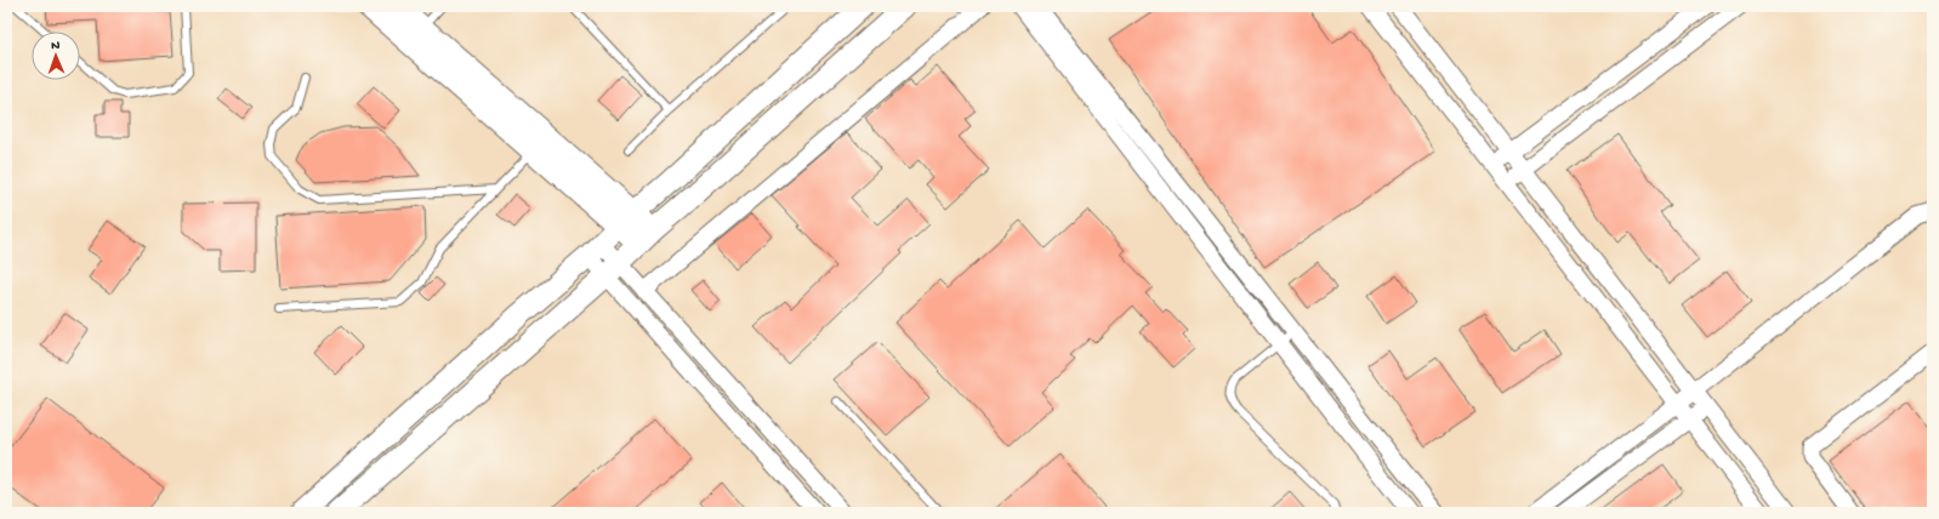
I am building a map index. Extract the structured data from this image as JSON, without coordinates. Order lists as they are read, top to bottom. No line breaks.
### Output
{"north":"top"}
